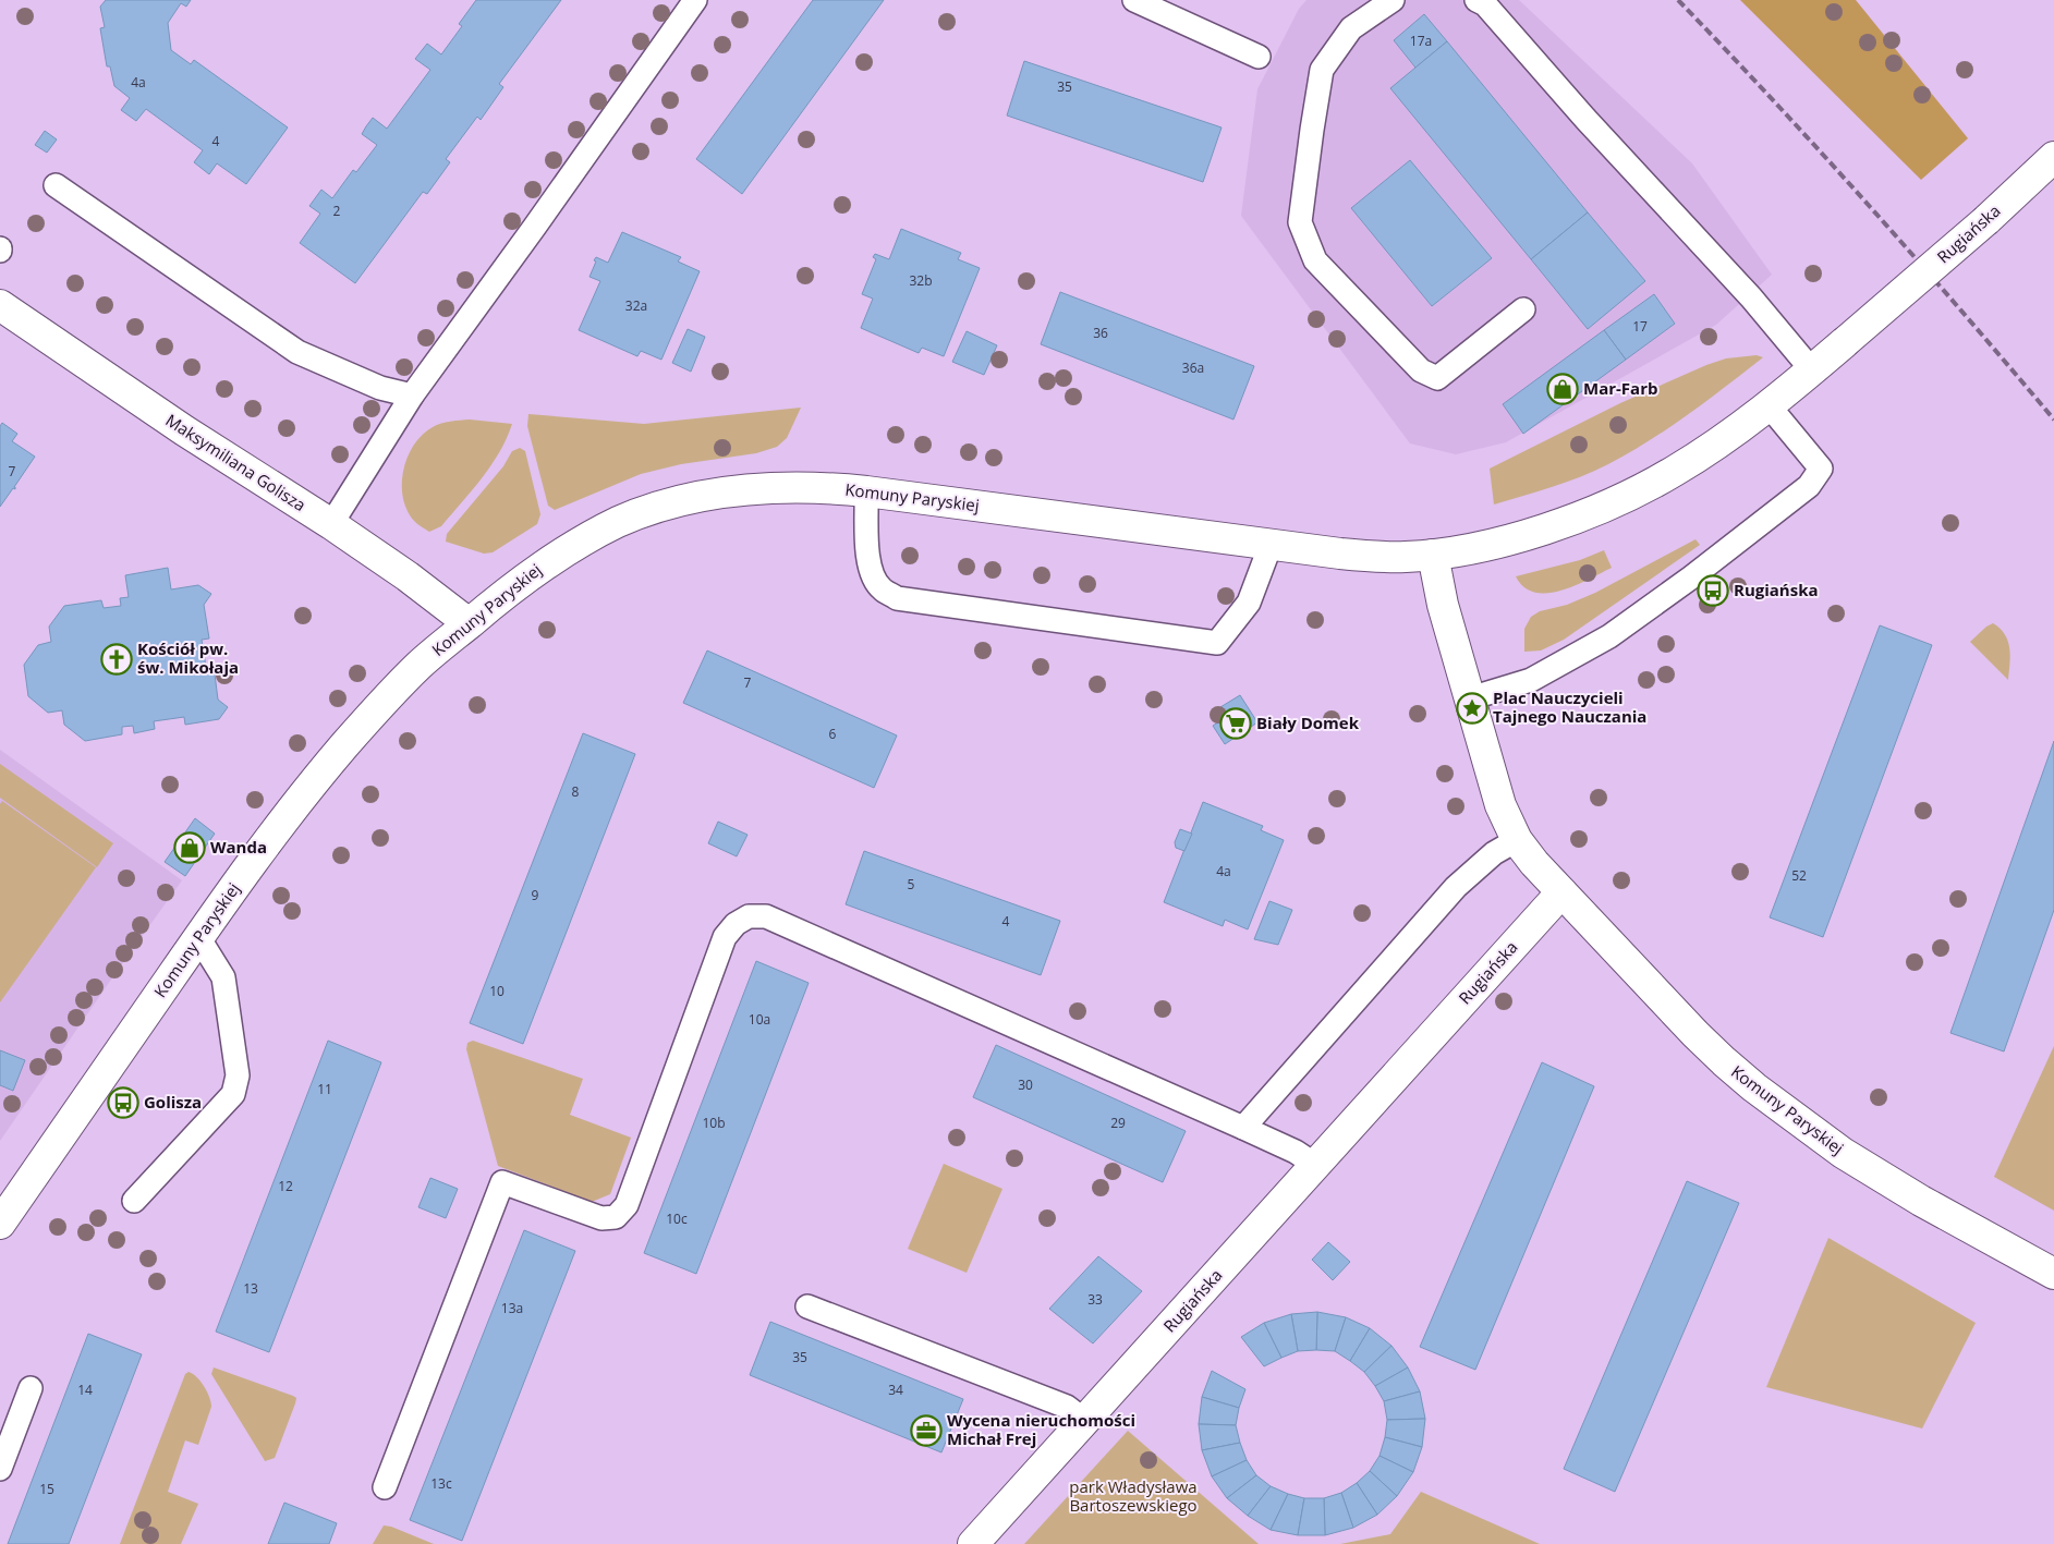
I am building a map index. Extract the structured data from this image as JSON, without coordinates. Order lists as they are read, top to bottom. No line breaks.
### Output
{"streets":{"street":["Rugiańska","Maksymiliana Golisza","Komuny Paryskiej"]},"crossings":[["Rugiańska","Komuny Paryskiej"],["Maksymiliana Golisza","Komuny Paryskiej"]],"parks":["park Władysława Bartoszewskiego"],"places":{"shop":["Mar-Farb","Wanda"],"bus stop":["Rugiańska","Golisza"],"church":["Kościół pw. św. Mikołaja"],"place":["Plac Nauczycieli Tajnego Nauczania"],"supermarket":["Biały Domek"],"office":["Wycena nieruchomości Michał Frej"]},"house_numbers":["17a","4a","35","4","2","32b","32a","17","36","36a","7","7","6","8","4a","52","5","9","4","10","10a","30","11","10b","29","12","10c","13","33","13a","35","14","34","13c","15"]}
